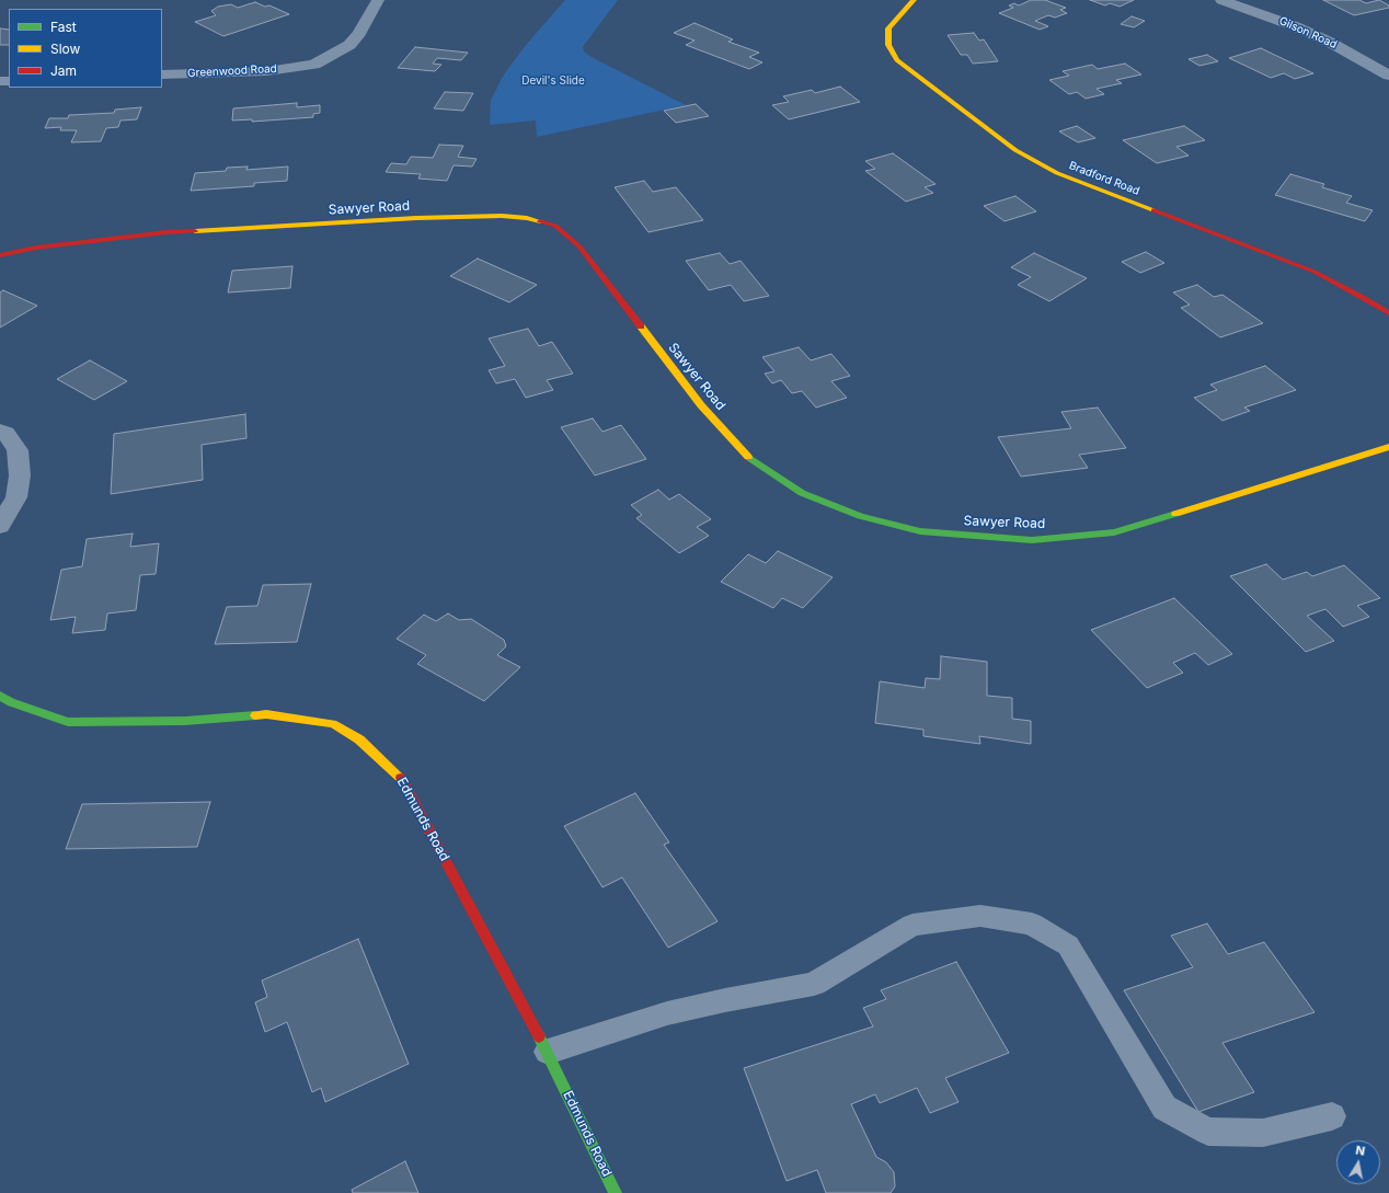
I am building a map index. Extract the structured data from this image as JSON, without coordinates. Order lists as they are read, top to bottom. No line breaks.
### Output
{"streets":{"street":["Gilson Road","Greenwood Road","Bradford Road","Sawyer Road","Edmunds Road"]},"parks":["Devil's Slide"],"legend":["Fast","Slow","Jam"],"north":"top"}
